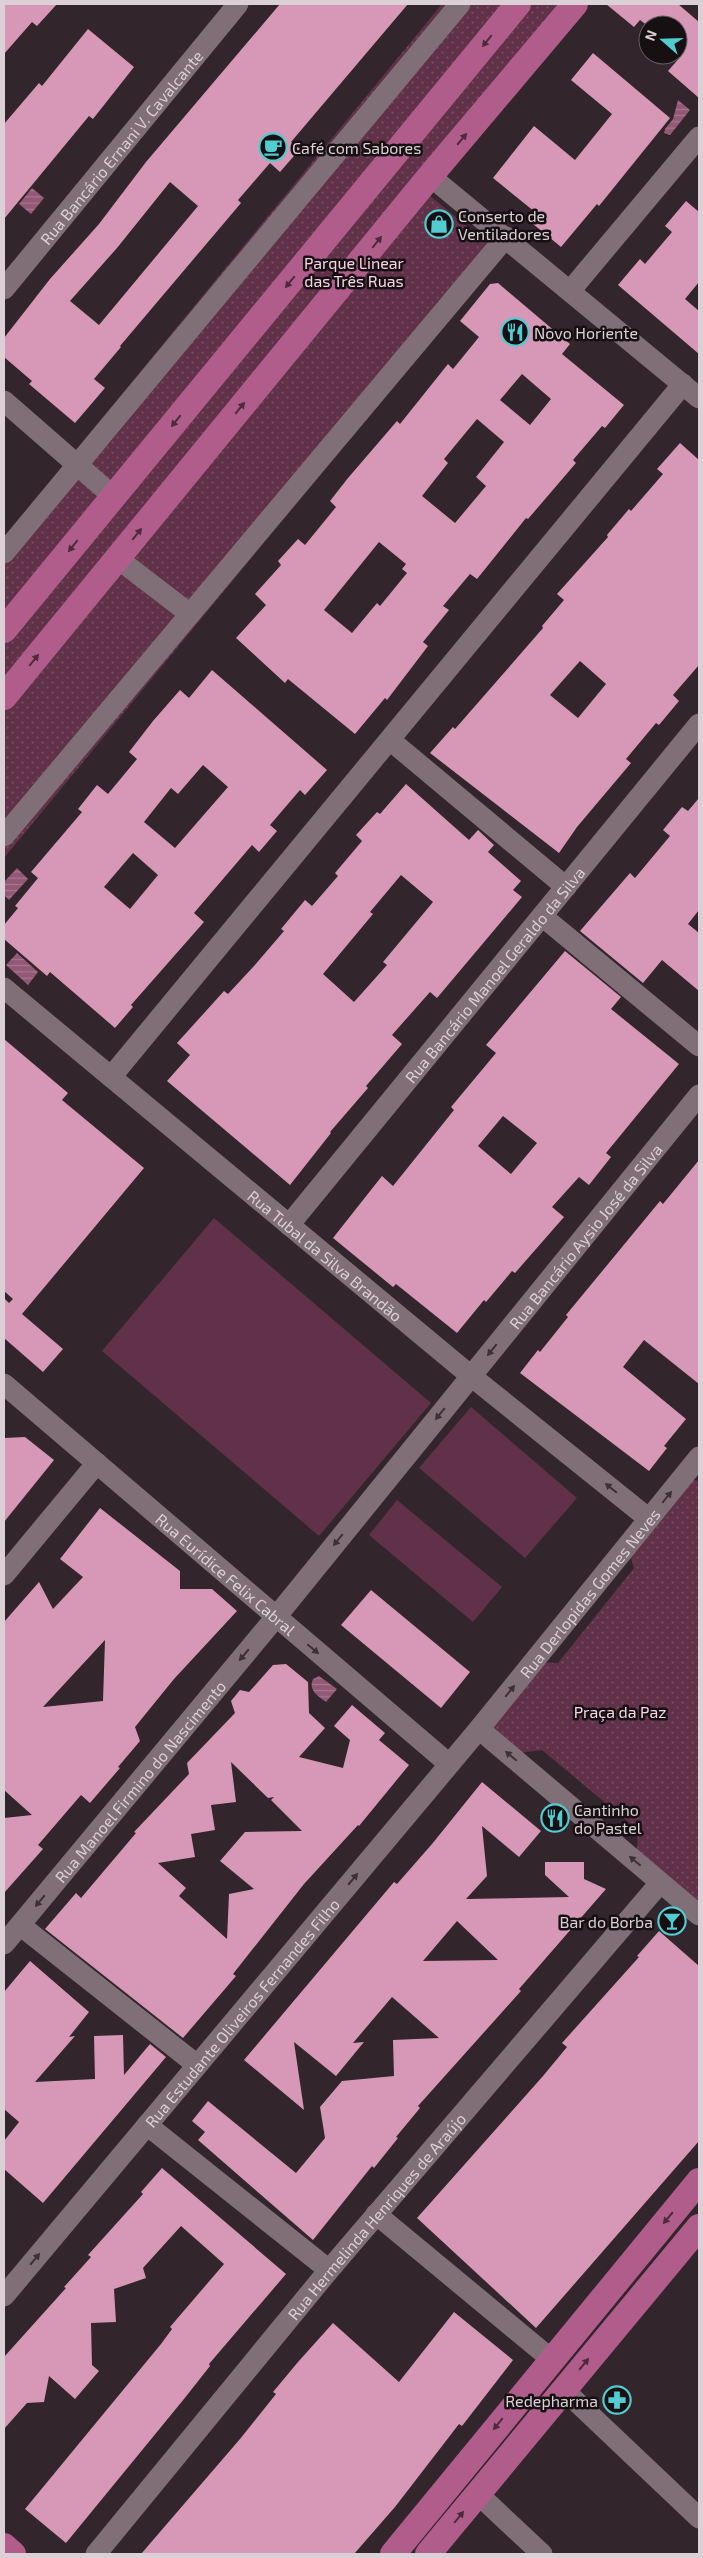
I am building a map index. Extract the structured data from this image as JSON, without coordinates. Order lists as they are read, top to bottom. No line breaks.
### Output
{"streets":{"street":["Rua Bancário Ernani V. Cavalcante","Rua Bancário Manoel Geraldo da Silva","Rua Bancário Aysio José da Silva","Rua Tubal da Silva Brandão","Rua Eurídice Felix Cabral","Rua Derlopidas Gomes Neves","Rua Manoel Firmino do Nascimento","Rua Estudante Oliveiros Fernandes Filho","Rua Hermelinda Henriques de Araújo"]},"crossings":[["Rua Bancário Manoel Geraldo da Silva","Rua Tubal da Silva Brandão"],["Rua Bancário Aysio José da Silva","Rua Tubal da Silva Brandão"],["Rua Bancário Aysio José da Silva","Rua Eurídice Felix Cabral"],["Rua Bancário Aysio José da Silva","Rua Manoel Firmino do Nascimento"],["Rua Tubal da Silva Brandão","Rua Derlopidas Gomes Neves"],["Rua Eurídice Felix Cabral","Rua Manoel Firmino do Nascimento"],["Rua Eurídice Felix Cabral","Rua Estudante Oliveiros Fernandes Filho"],["Rua Derlopidas Gomes Neves","Rua Estudante Oliveiros Fernandes Filho"]],"one_way":["Rua Bancário Aysio José da Silva","Rua Eurídice Felix Cabral","Rua Derlopidas Gomes Neves","Rua Manoel Firmino do Nascimento","Rua Estudante Oliveiros Fernandes Filho"],"parks":["Parque Linear das Três Ruas","Praça da Paz"],"places":{"cafe":["Café com Sabores"],"shop":["Conserto de Ventiladores"],"restaurant":["Novo Horiente","Cantinho do Pastel"],"bar":["Bar do Borba"],"pharmacy":["Redepharma"]},"north":"left"}
